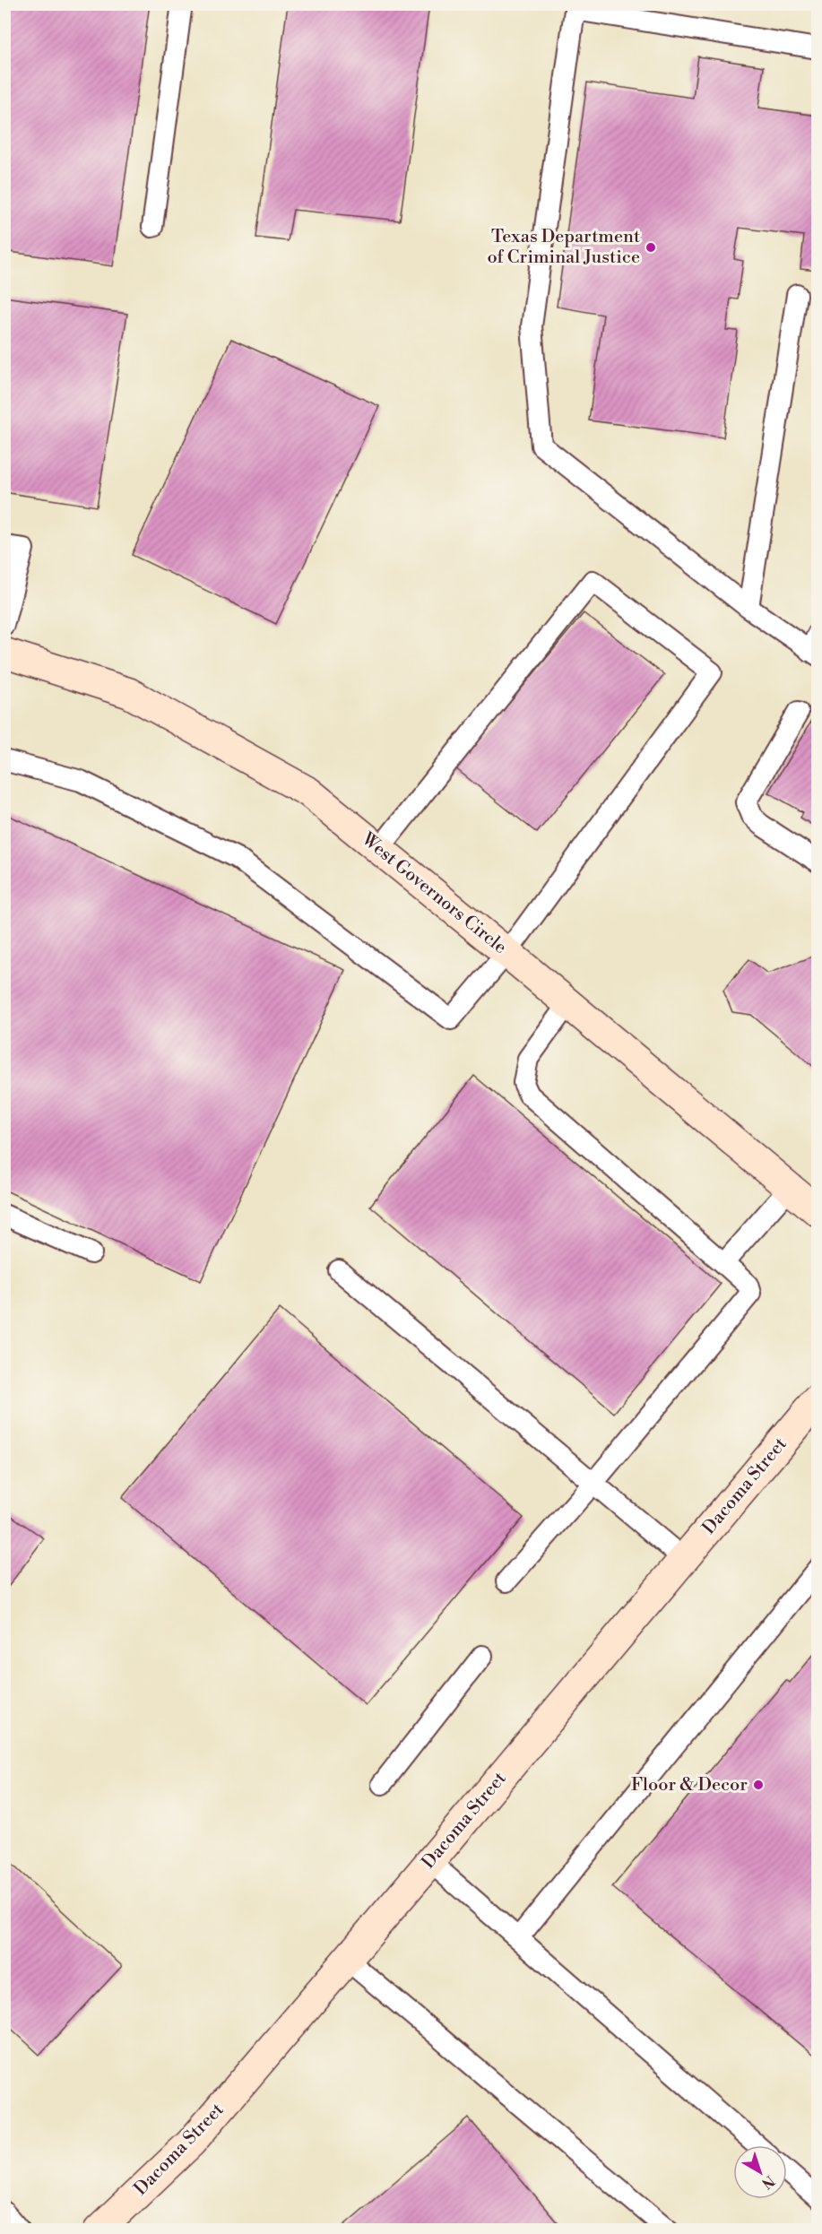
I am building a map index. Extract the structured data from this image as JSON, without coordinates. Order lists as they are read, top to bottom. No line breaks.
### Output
{"streets":{"main road":["West Governors Circle","Dacoma Street"]},"places":["Texas Department of Criminal Justice","Floor & Decor"],"north":"bottom right"}
